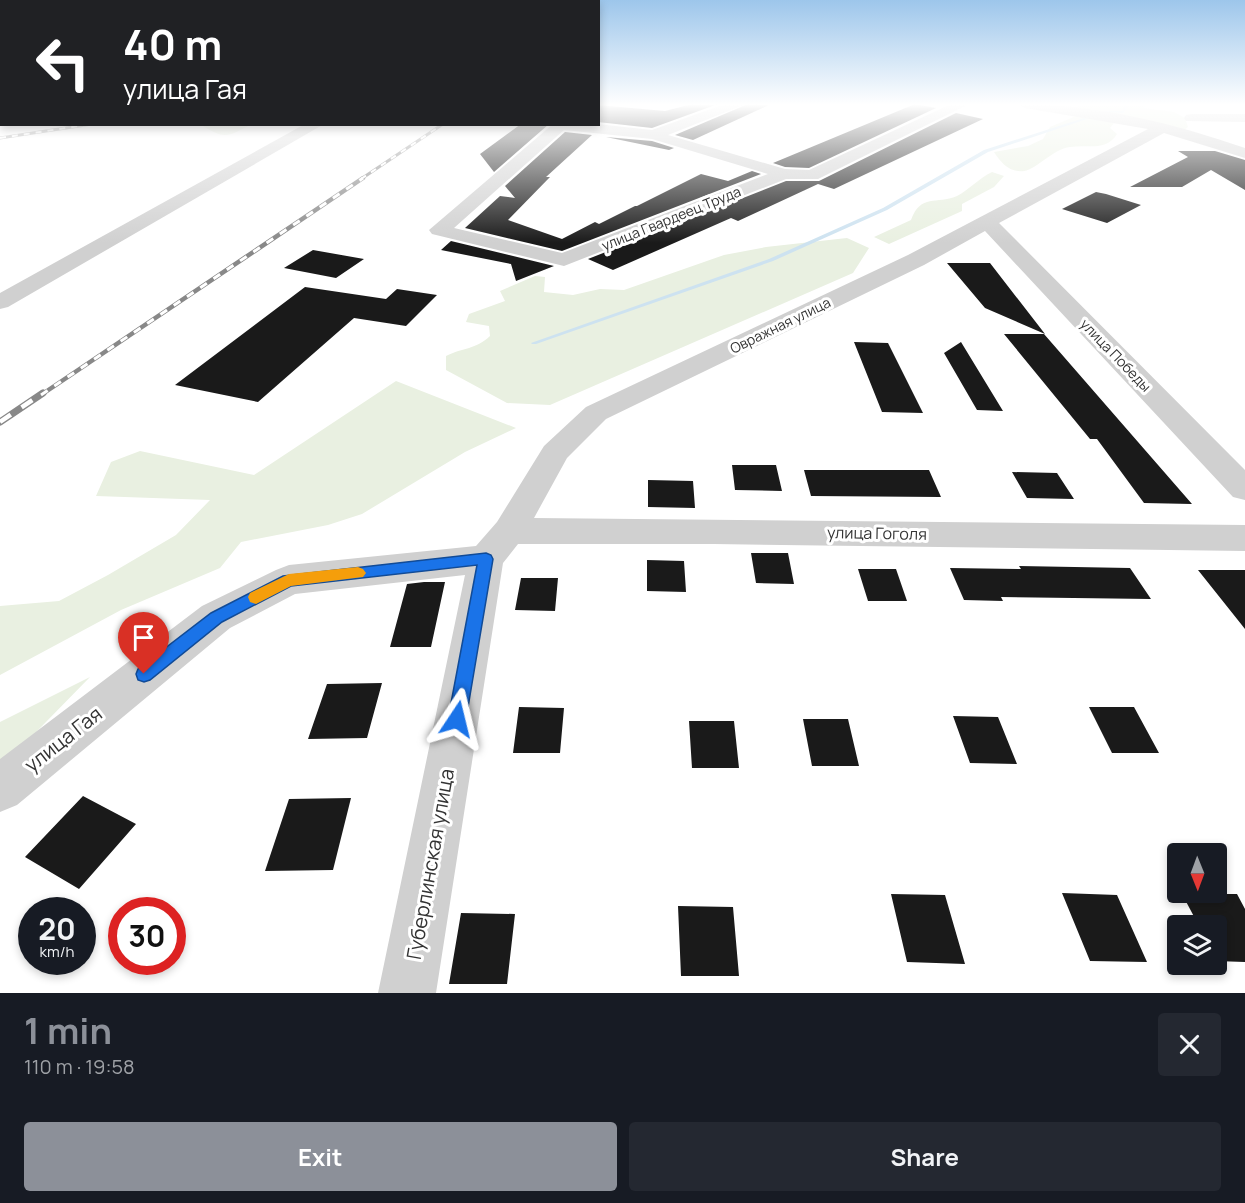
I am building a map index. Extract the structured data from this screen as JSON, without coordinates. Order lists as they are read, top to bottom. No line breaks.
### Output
{"streets":{"street":["улица Гвардеец Труда","Овражная улица","улица Победы","улица Гоголя","улица Гая","Губерлинская улица"]},"crossings":[["Овражная улица","улица Победы"],["Овражная улица","улица Гоголя"],["Овражная улица","улица Гая"],["Овражная улица","Губерлинская улица"],["улица Гоголя","улица Гая"],["улица Гоголя","Губерлинская улица"],["улица Гая","Губерлинская улица"]],"north":"bottom","page":{"turn":["40 m","улица Гая"],"speed":"20 km/h","limit":"30","heading":["1 min","110 m · 19:58"],"buttons":["Exit","Share"]}}
